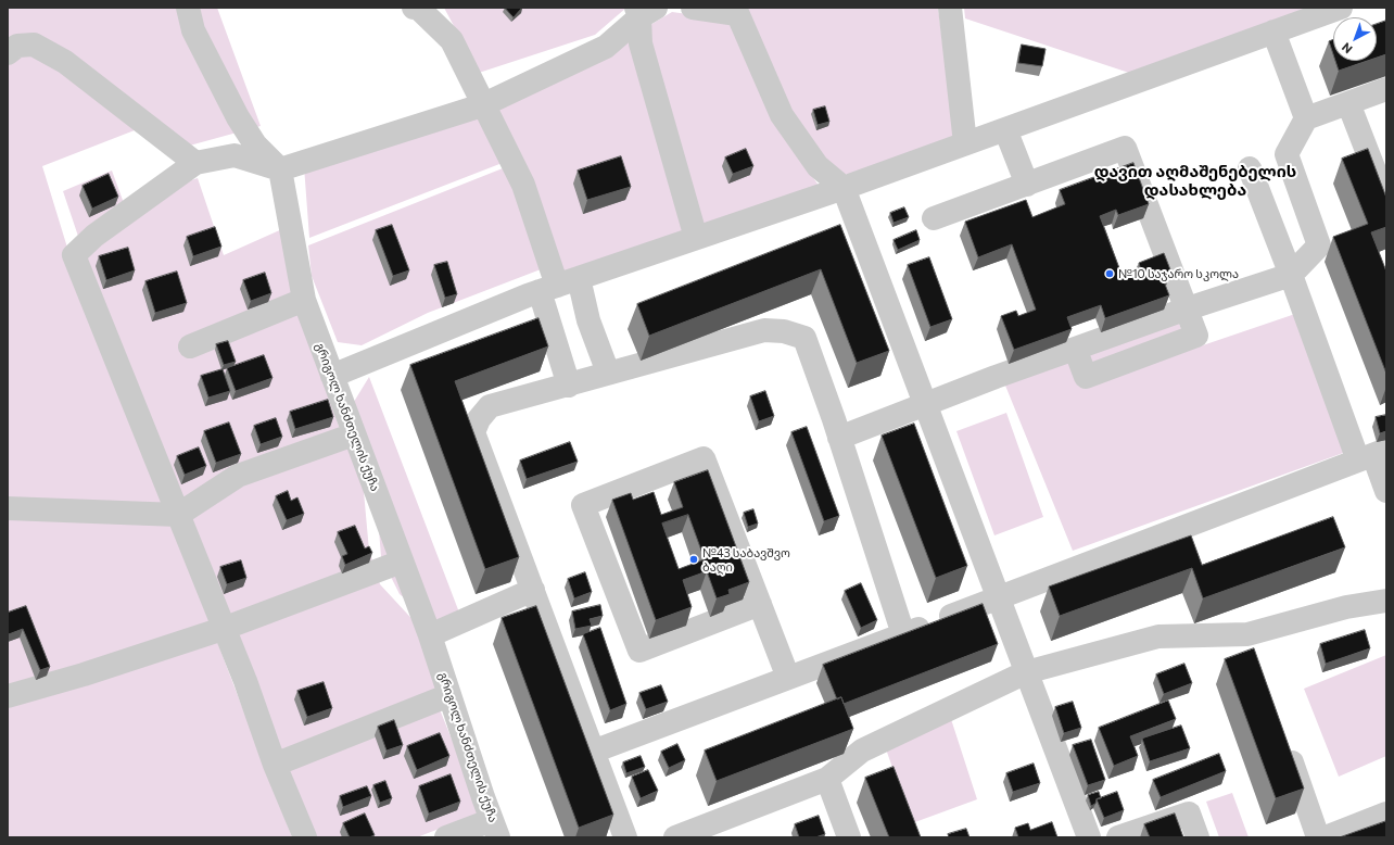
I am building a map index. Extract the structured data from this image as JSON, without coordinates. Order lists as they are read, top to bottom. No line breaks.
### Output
{"streets":{"street":["გრიგოლ ხანძთელის ქუჩა"]},"districts":["დავით აღმაშენებელის დასახლება"],"places":["№10 საჯარო სკოლა","№43 საბავშვო ბაღი"],"north":"bottom left"}
